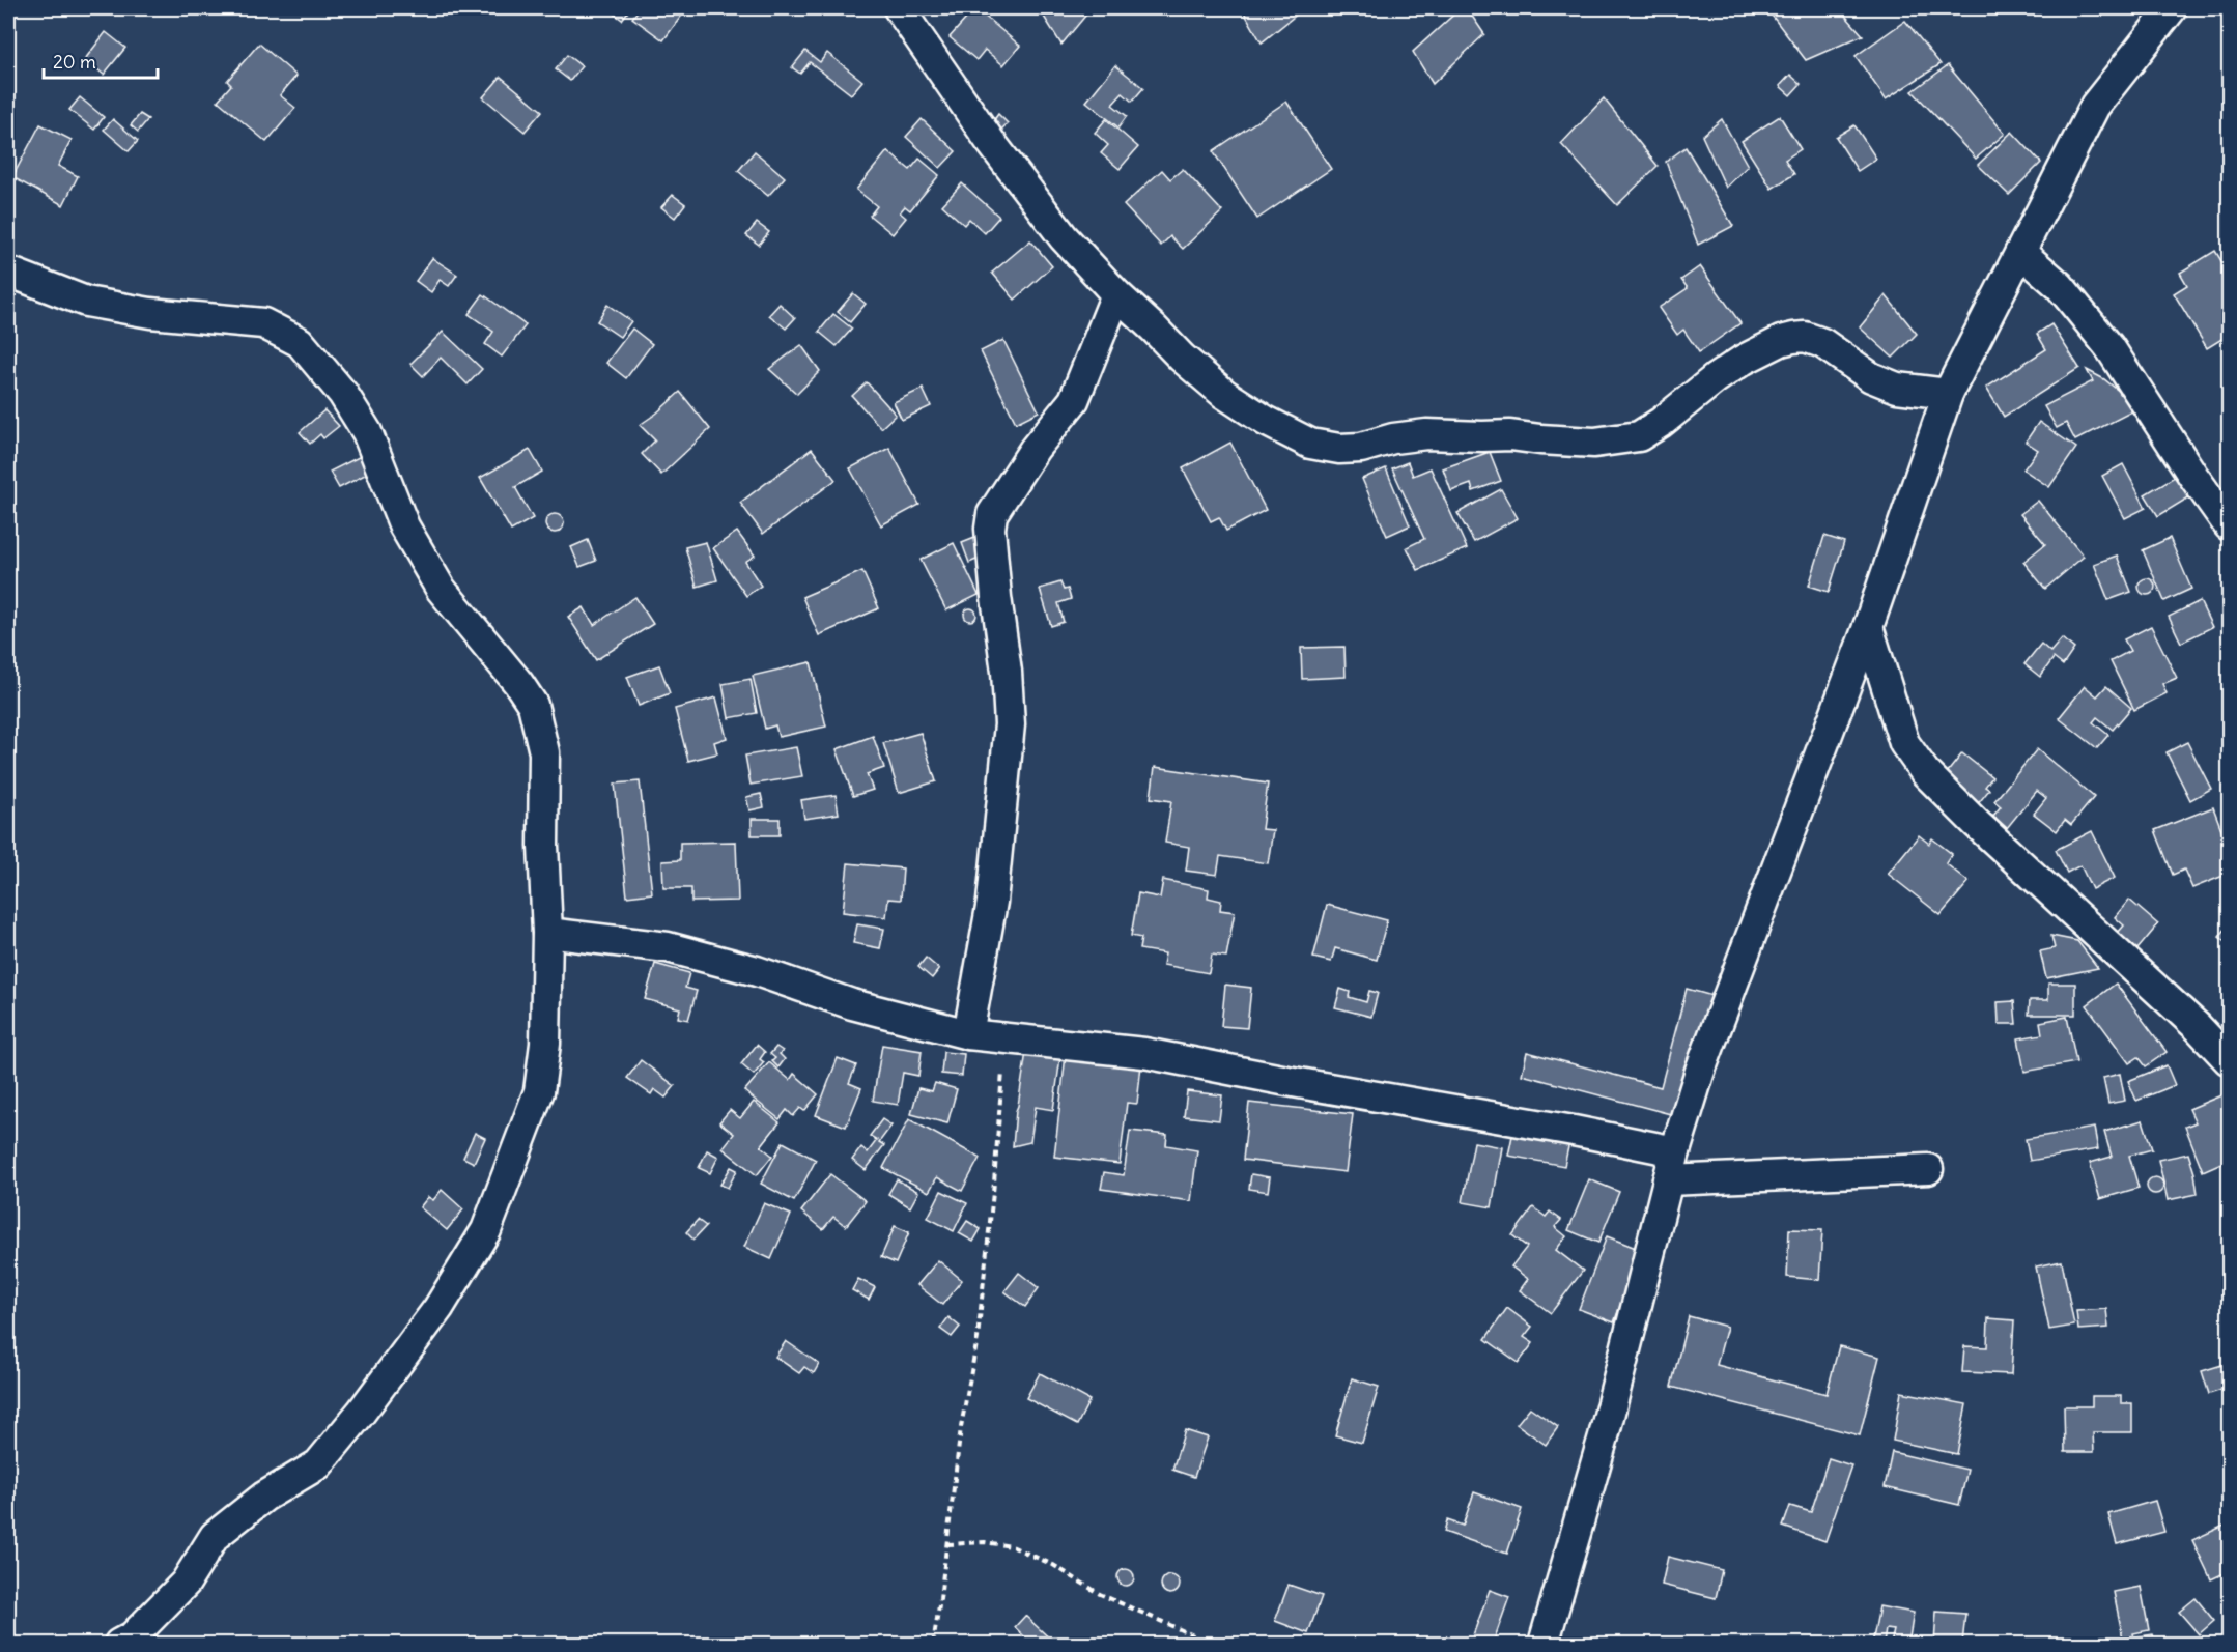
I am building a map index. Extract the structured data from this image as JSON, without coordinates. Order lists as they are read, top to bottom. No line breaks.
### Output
{"scale_bar":"20 m"}
